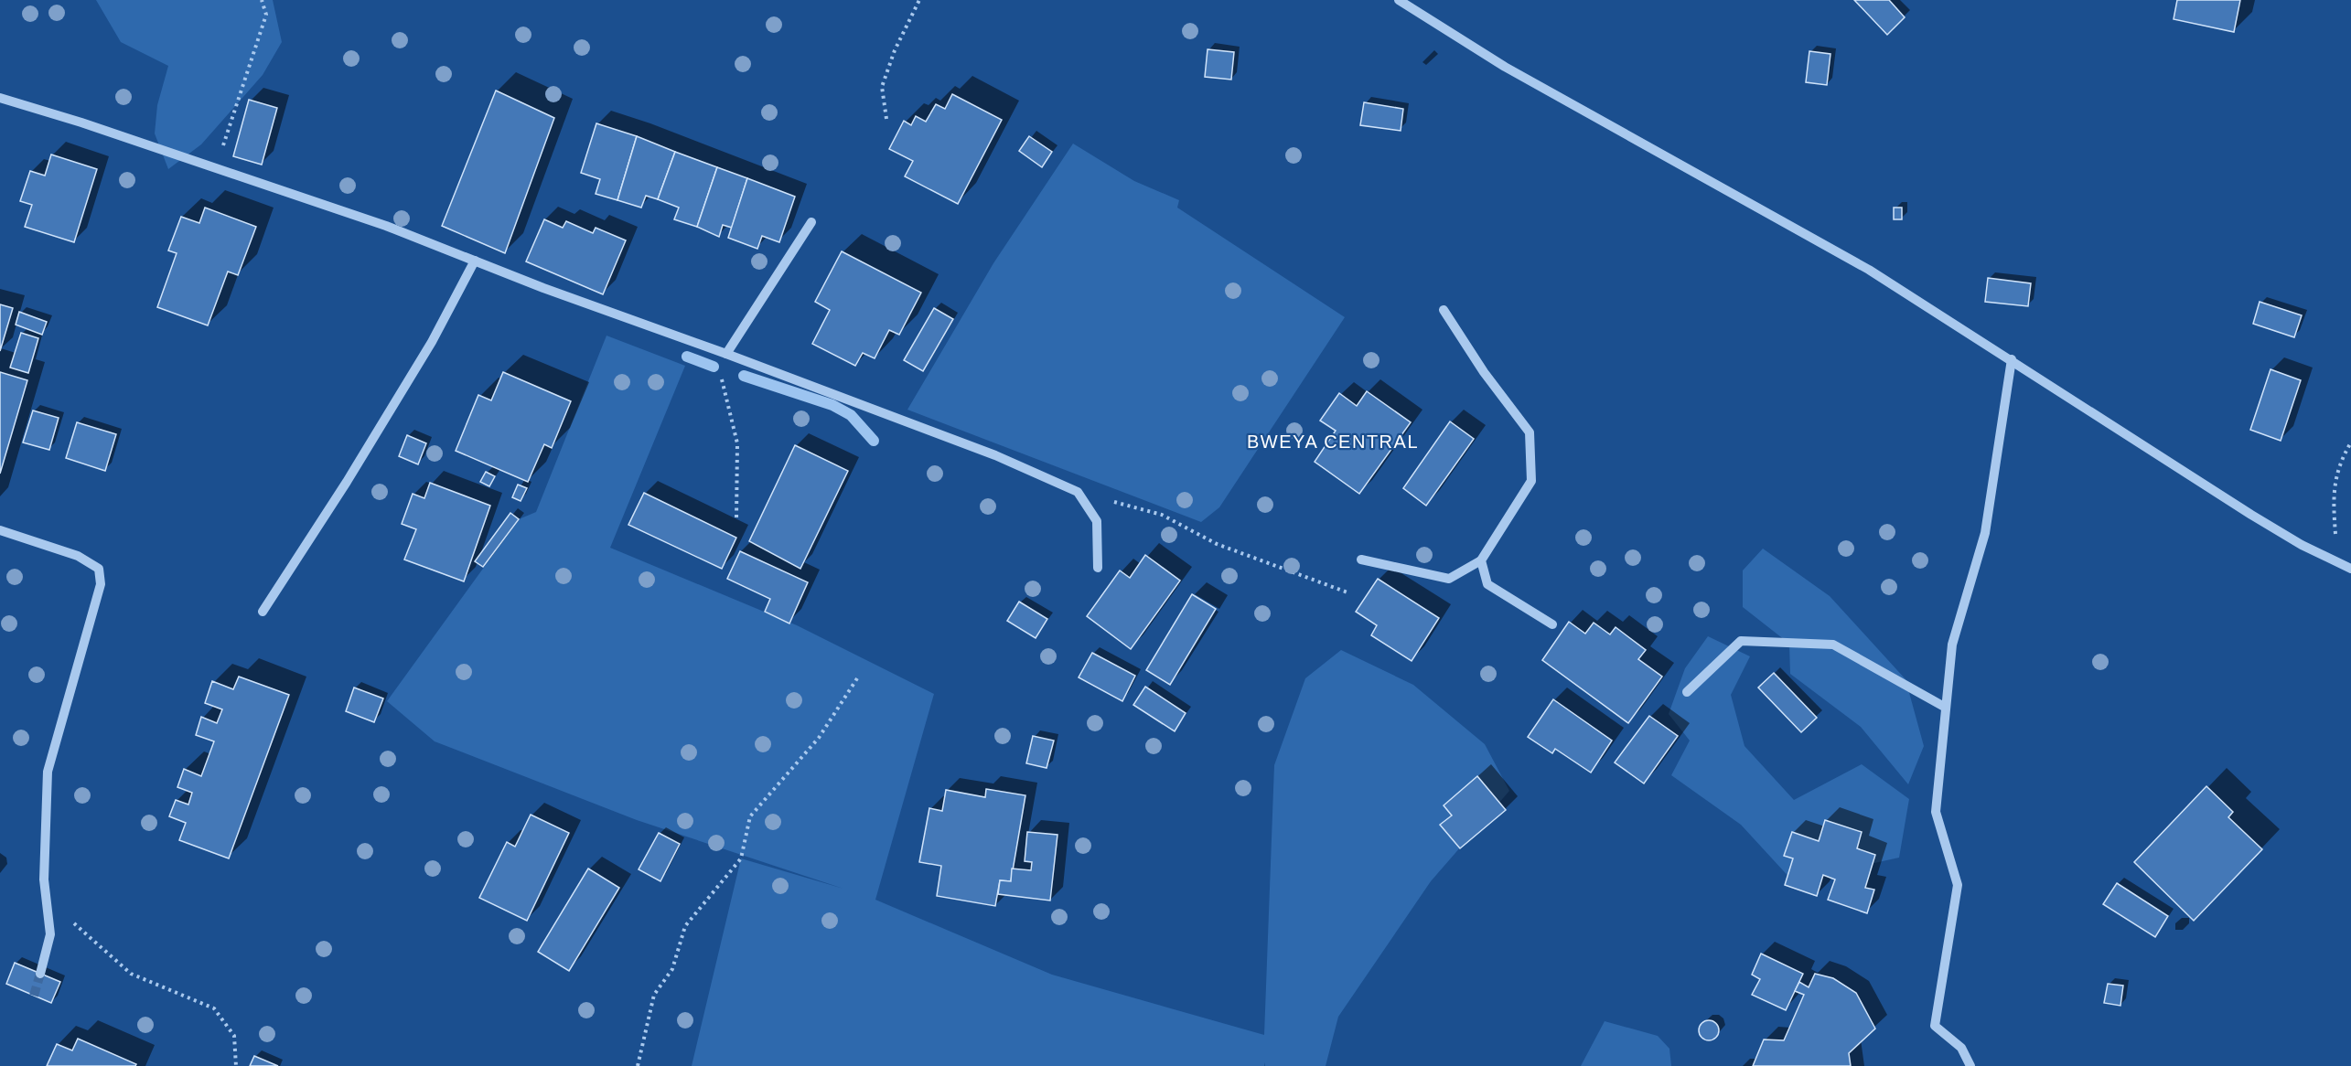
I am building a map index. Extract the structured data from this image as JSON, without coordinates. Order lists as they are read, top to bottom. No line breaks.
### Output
{"districts":["BWEYA CENTRAL"]}
